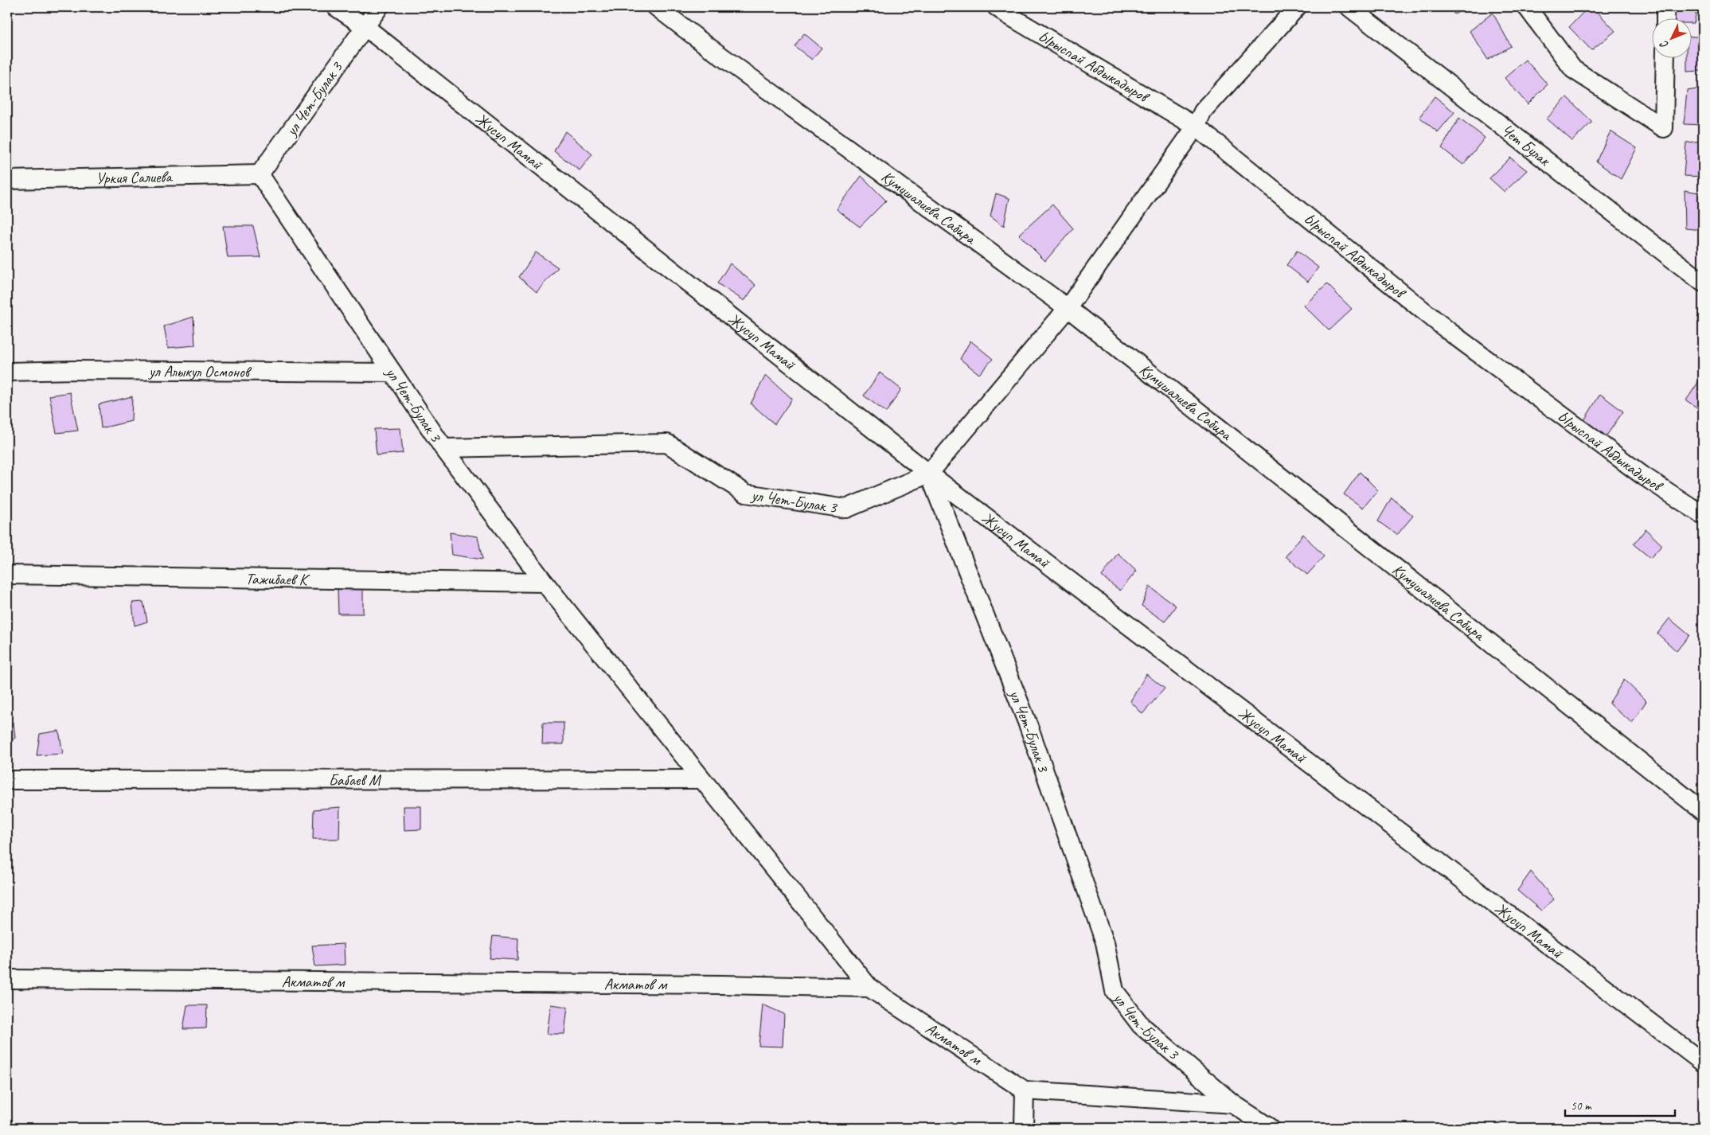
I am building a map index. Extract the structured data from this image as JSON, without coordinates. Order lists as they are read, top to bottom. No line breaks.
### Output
{"streets":{"street":["Ырыспай Абдыкадыров","ул Чет-Булак 3","Жусуп Мамай","Чет Булак","Уркия Салиева","Кумушалиева Сабира","ул Алыкул Осмонов","Тажибаев К","Бабаев М","Акматов м"]},"crossings":[["ул Чет-Булак 3","Жусуп Мамай"],["ул Чет-Булак 3","Уркия Салиева"],["ул Чет-Булак 3","ул Алыкул Осмонов"],["ул Чет-Булак 3","Акматов м"]],"scale_bar":"50 m","north":"bottom left"}
